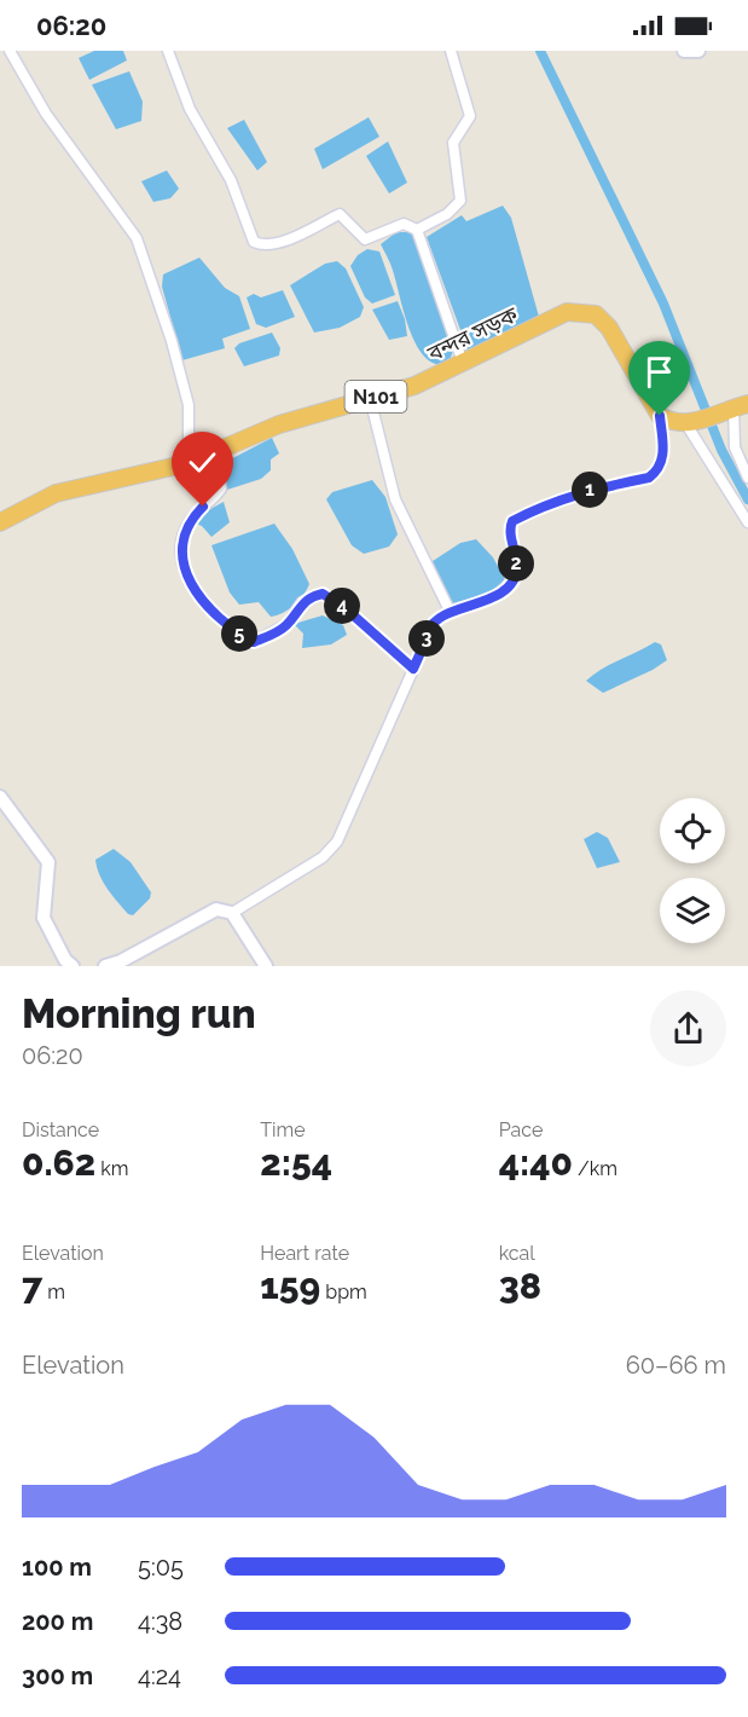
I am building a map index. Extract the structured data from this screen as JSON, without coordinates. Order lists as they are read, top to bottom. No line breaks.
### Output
{"streets":{"highway":["বন্দর সড়ক","N101"]},"page":{"status":"06:20","pins":["1","2","4","5","3"],"heading":["Morning run","06:20"],"stats":[["Distance","0.62 km"],["Time","2:54"],["Pace","4:40 /km"],["Elevation","7 m"],["Heart rate","159 bpm"],["kcal","38"]],"chart":["Elevation","60–66 m"],"list":[{"name":"100 m","note":"5:05"},{"name":"200 m","note":"4:38"},{"name":"300 m","note":"4:24"}]}}
